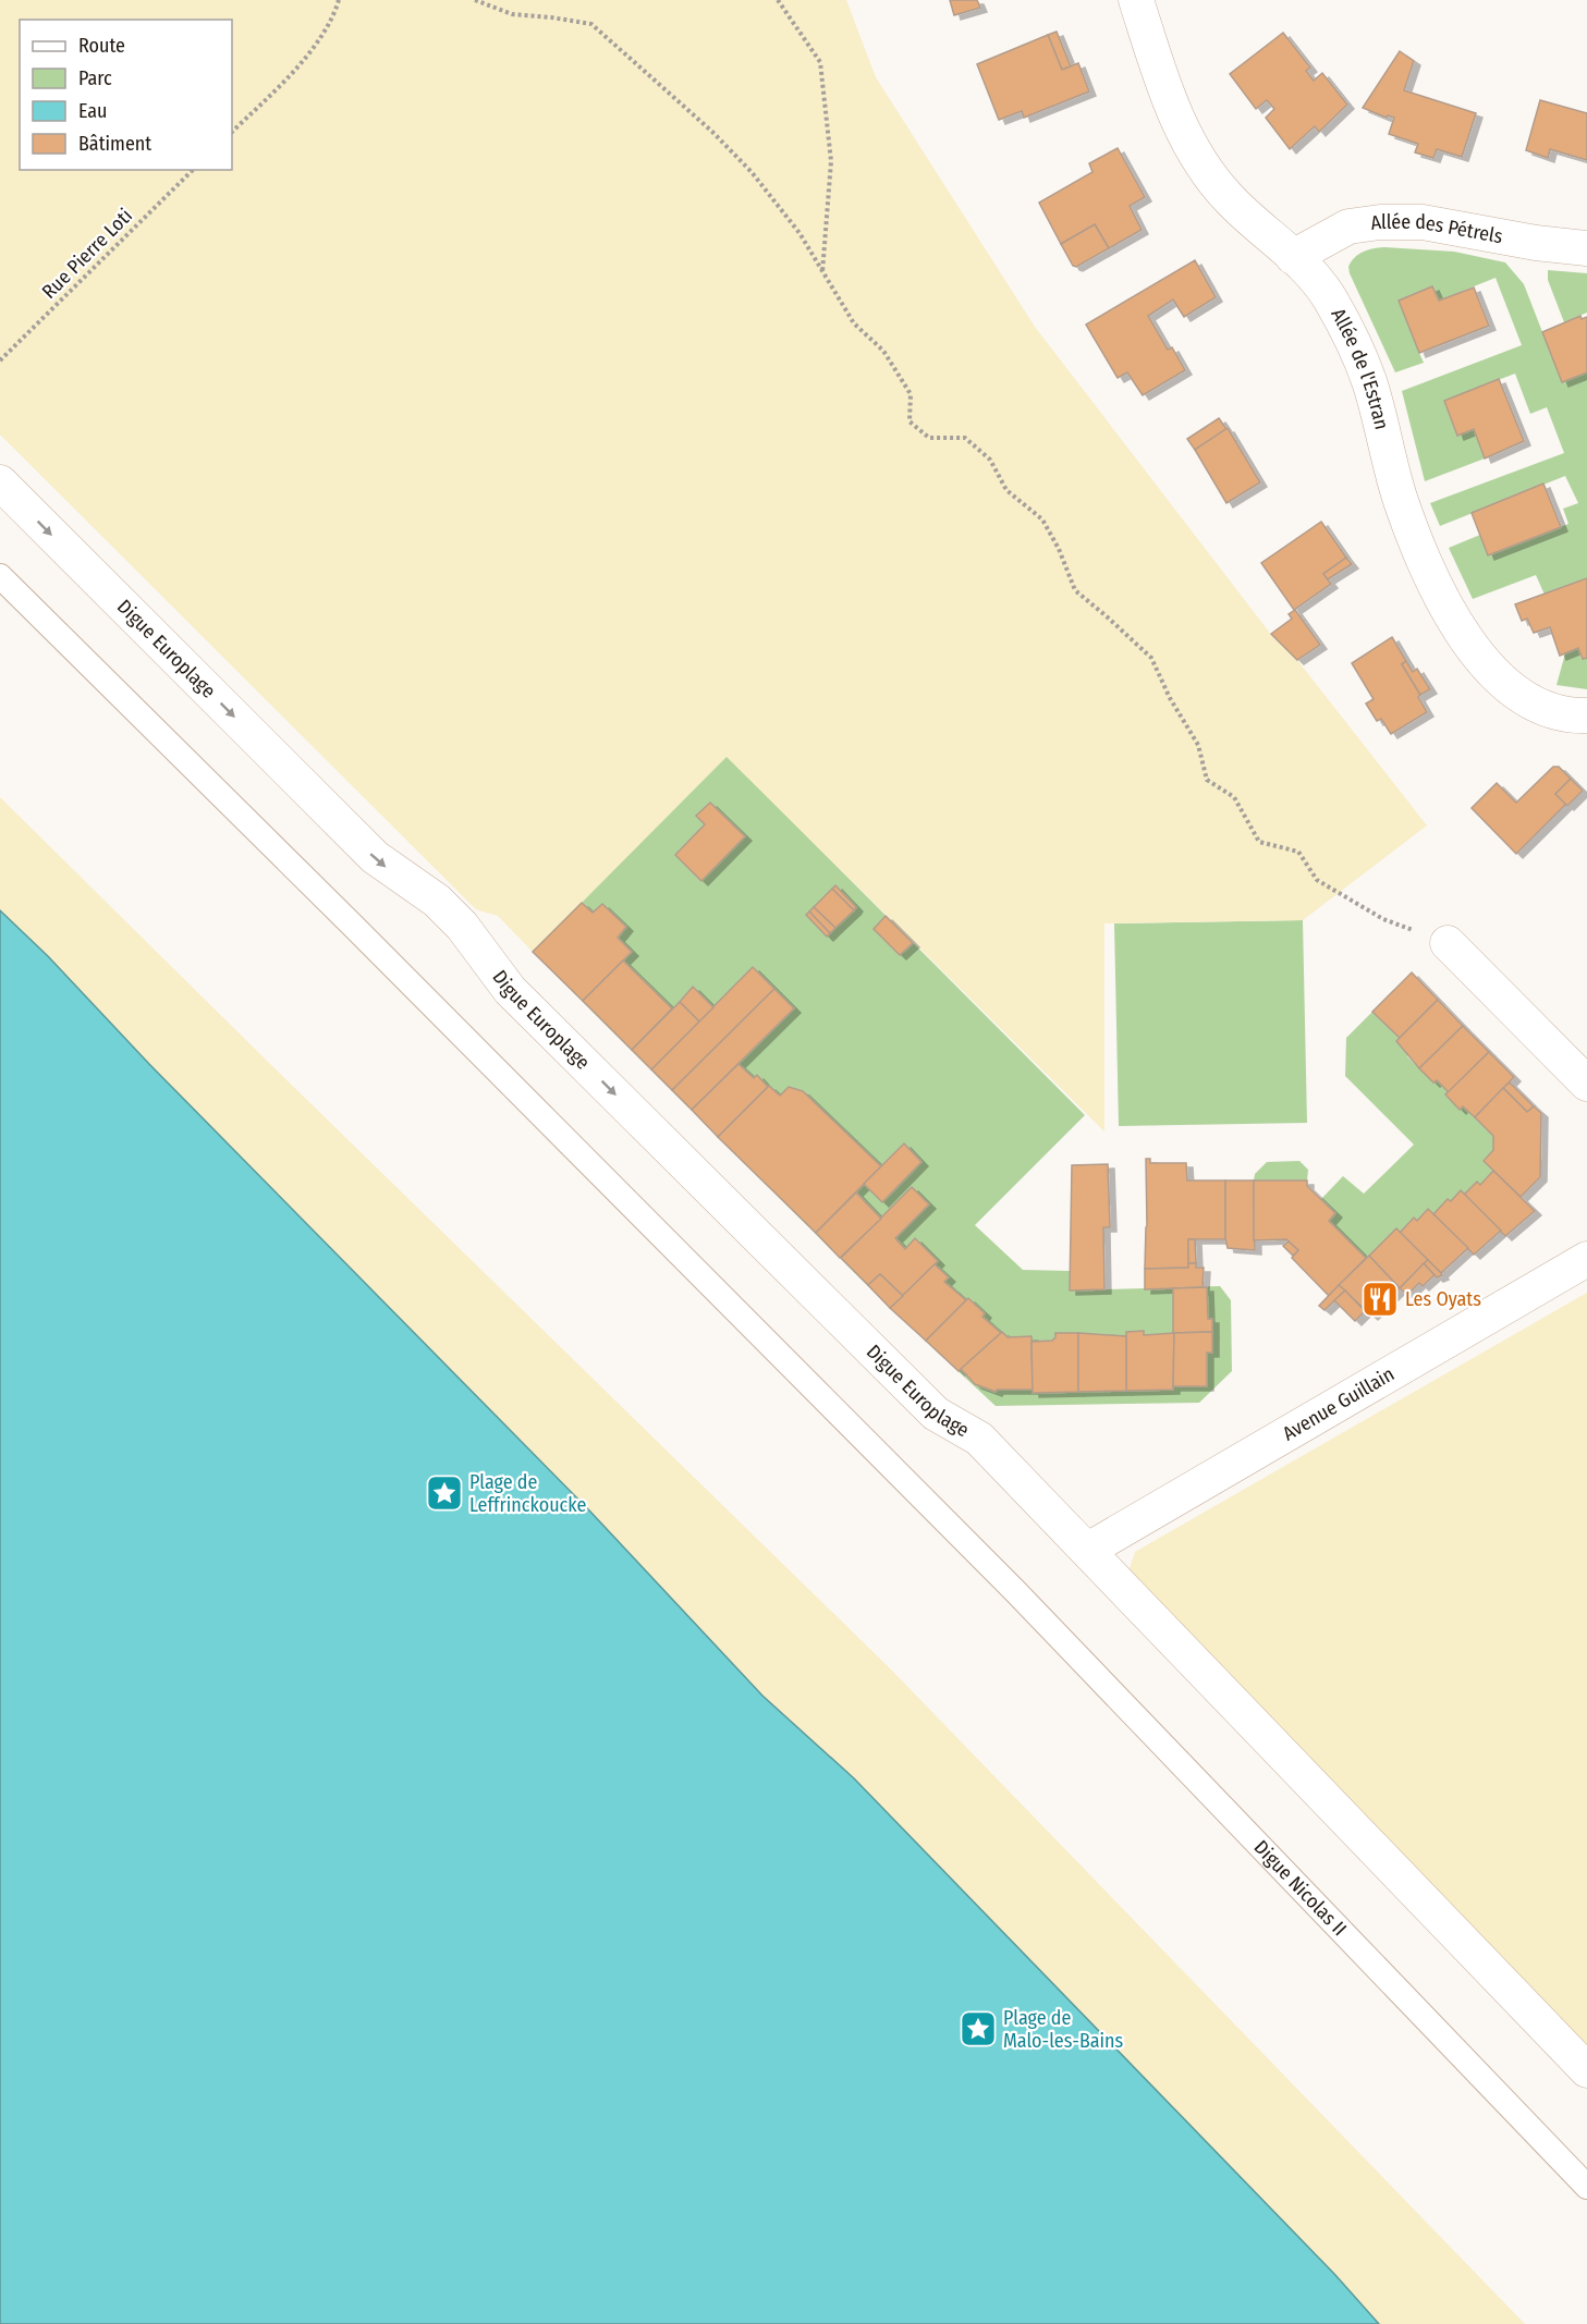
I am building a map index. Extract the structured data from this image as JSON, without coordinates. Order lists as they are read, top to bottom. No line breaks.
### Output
{"streets":{"street":["Allée des Pétrels","Allée de l'Estran","Digue Europlage","Avenue Guillain","Digue Nicolas II"],"path":["Rue Pierre Loti"]},"crossings":[["Allée des Pétrels","Allée de l'Estran"],["Digue Europlage","Avenue Guillain"]],"one_way":["Digue Europlage"],"places":{"restaurant":["Les Oyats"],"place":["Plage de Leffrinckoucke","Plage de Malo-les-Bains"]},"legend":["Route","Parc","Eau","Bâtiment"]}
